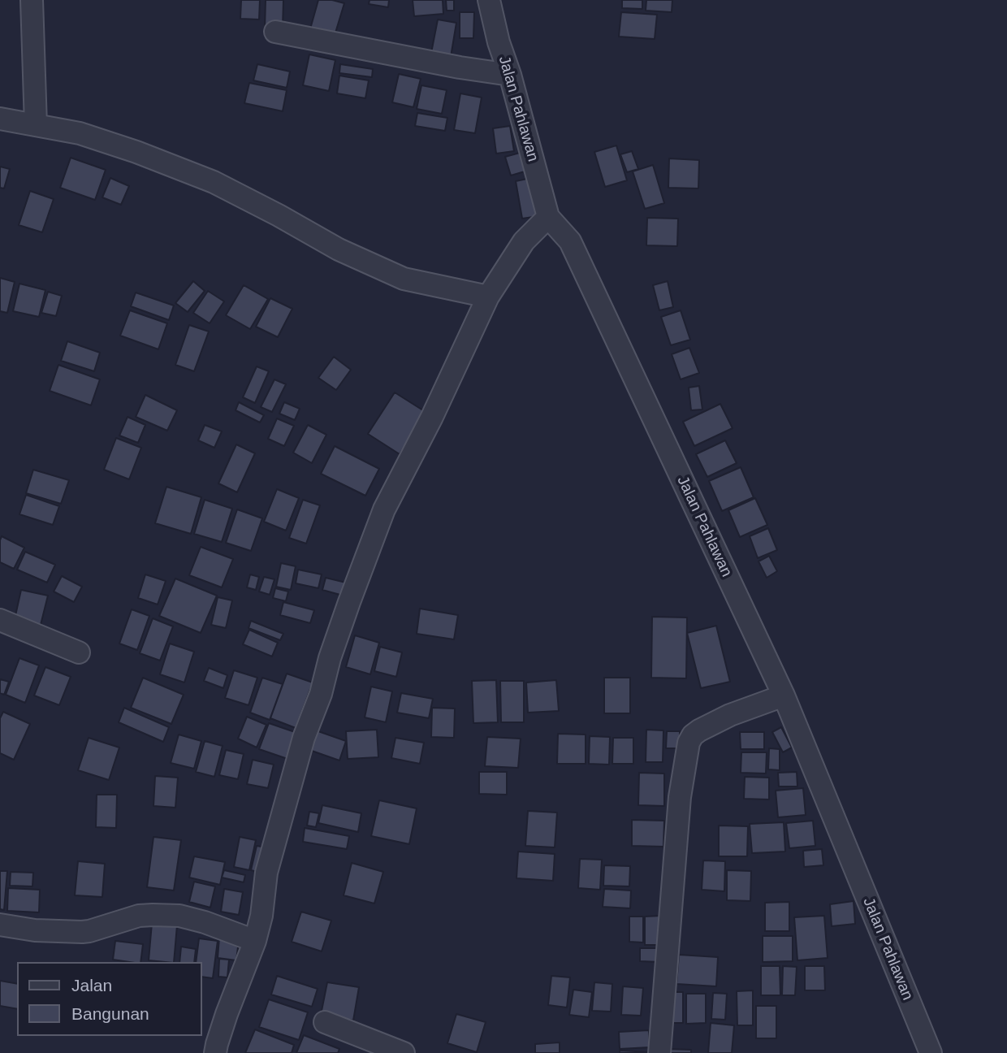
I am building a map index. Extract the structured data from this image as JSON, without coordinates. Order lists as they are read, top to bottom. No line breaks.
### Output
{"streets":{"street":["Jalan Pahlawan"]},"legend":["Jalan","Bangunan"]}
